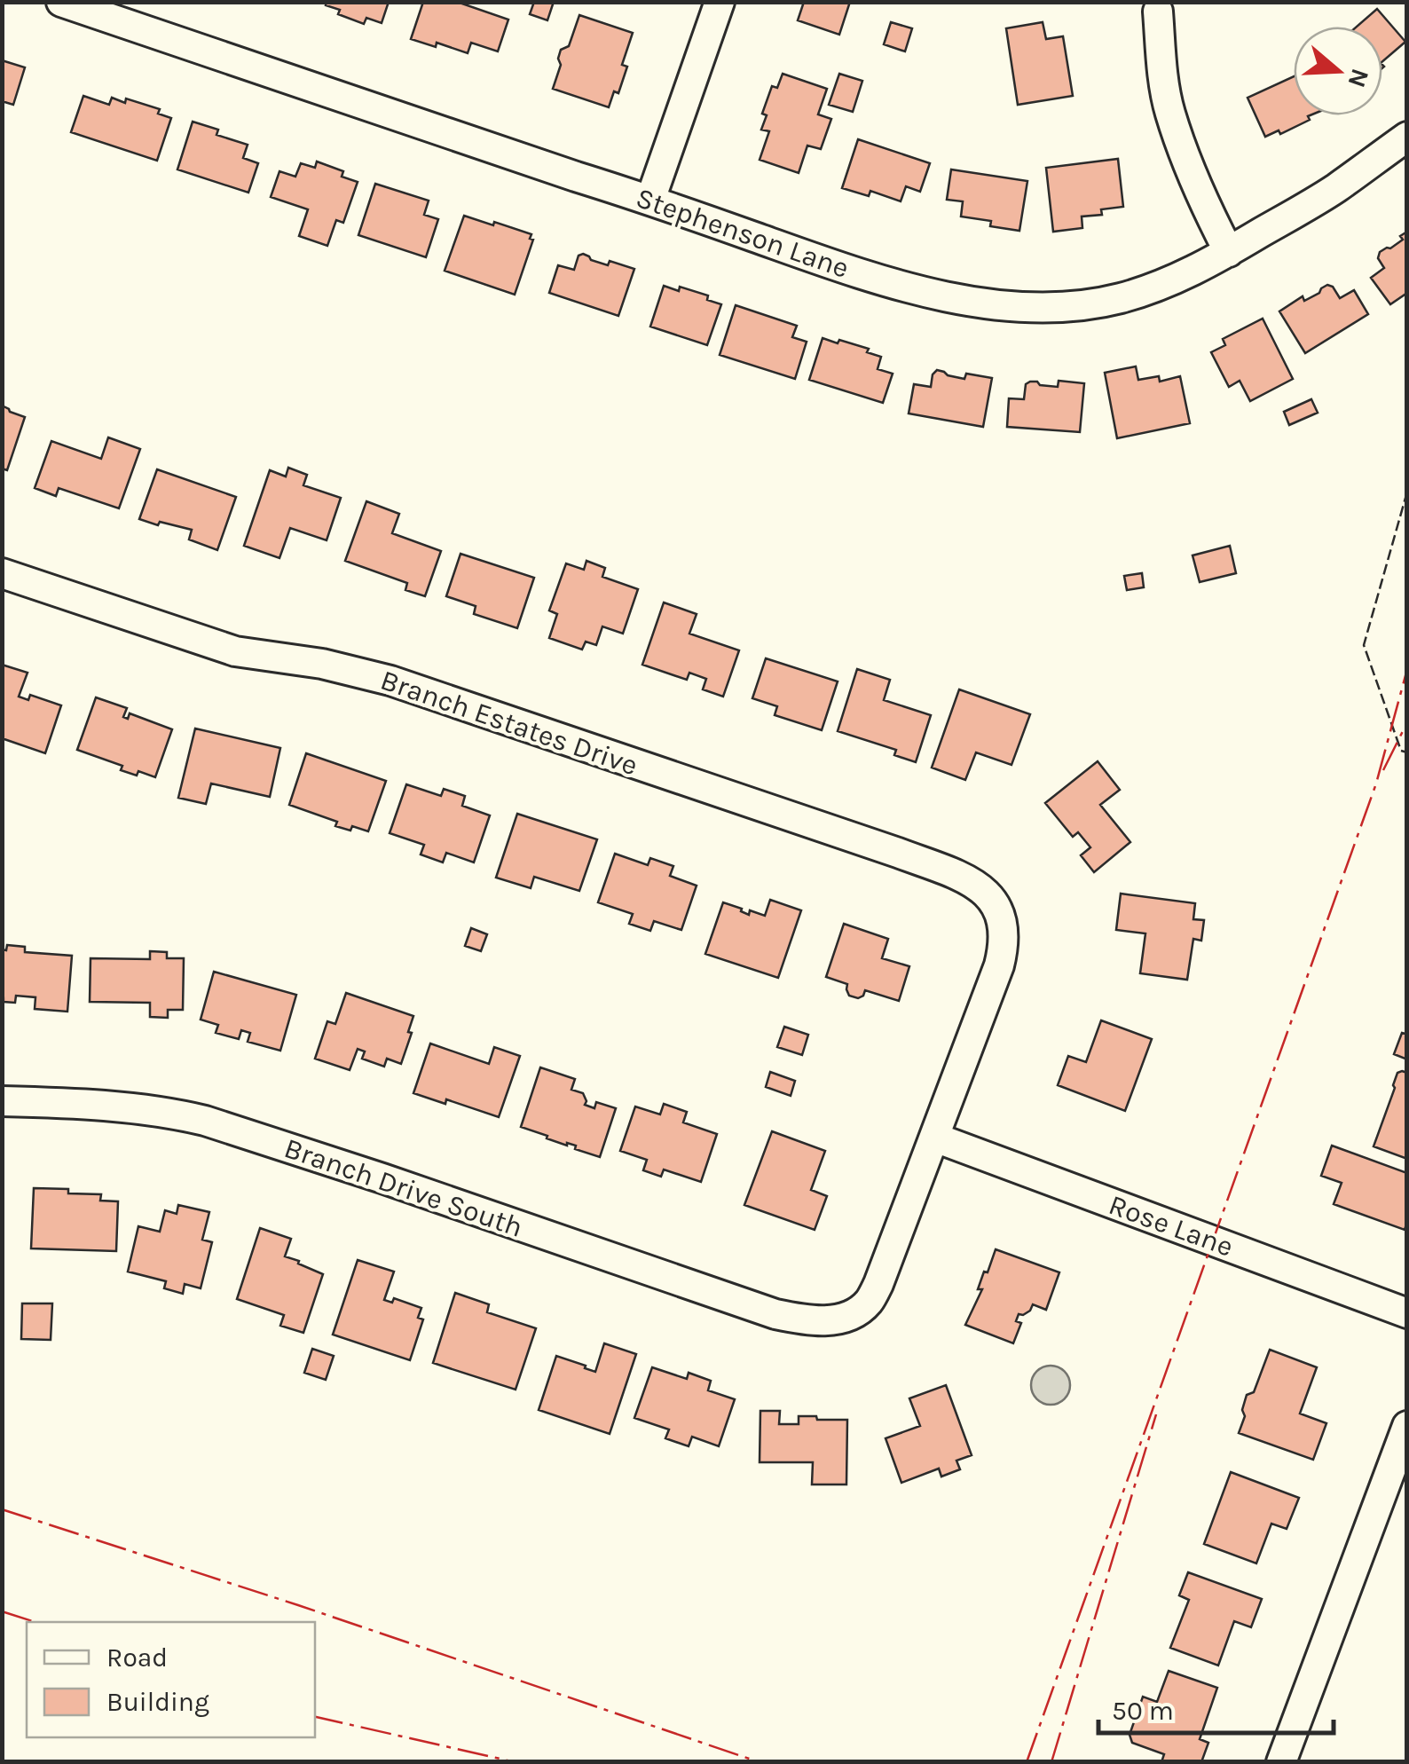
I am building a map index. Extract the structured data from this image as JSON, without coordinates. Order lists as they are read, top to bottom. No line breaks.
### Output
{"streets":{"street":["Stephenson Lane","Branch Estates Drive","Branch Drive South","Rose Lane"]},"crossings":[["Branch Estates Drive","Branch Drive South"],["Branch Estates Drive","Rose Lane"],["Branch Drive South","Rose Lane"]],"legend":["Road","Building"],"scale_bar":"50 m","north":"right"}
